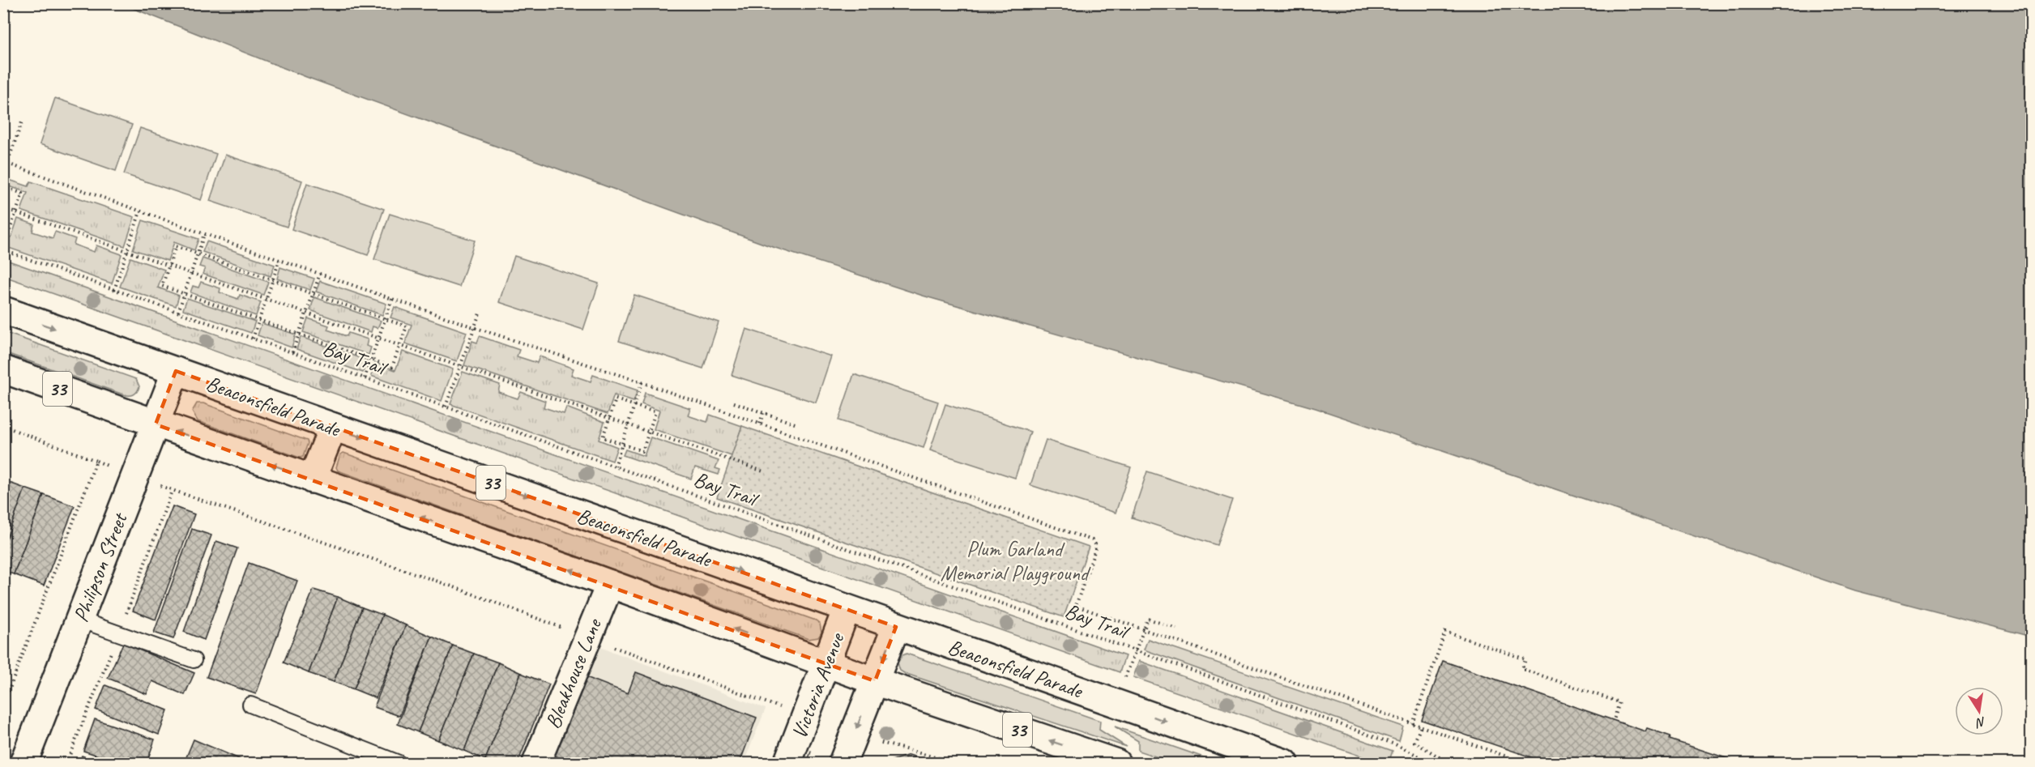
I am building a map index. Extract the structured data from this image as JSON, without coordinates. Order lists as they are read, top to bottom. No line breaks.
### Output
{"streets":{"main road":["33","Beaconsfield Parade","Philipson Street","Bleakhouse Lane","Victoria Avenue"],"path":["Bay Trail"]},"crossings":[["33","Philipson Street"],["33","Bleakhouse Lane"],["33","Victoria Avenue"],["Beaconsfield Parade","Philipson Street"],["Beaconsfield Parade","Victoria Avenue"]],"parks":["Plum Garland Memorial Playground"],"north":"bottom"}
